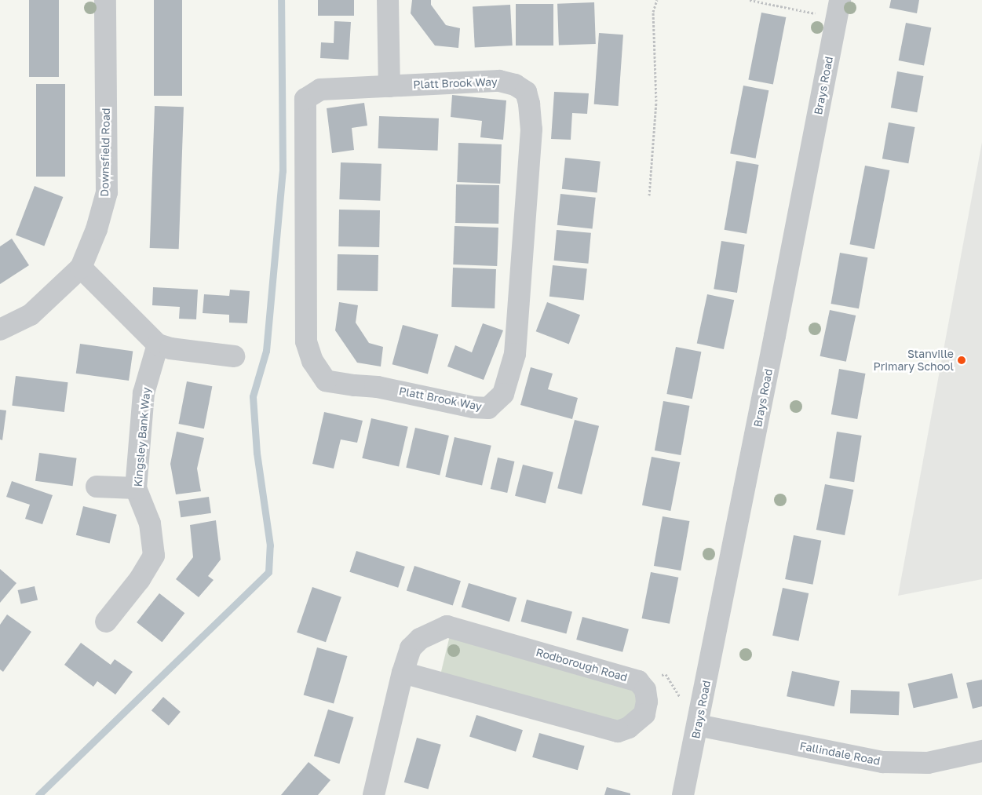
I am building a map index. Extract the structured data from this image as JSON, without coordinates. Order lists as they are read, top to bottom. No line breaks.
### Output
{"streets":{"street":["Platt Brook Way","Brays Road","Downsfield Road","Kingsley Bank Way","Rodborough Road","Fallindale Road"]},"crossings":[["Brays Road","Fallindale Road"]],"places":["Stanville Primary School"]}
